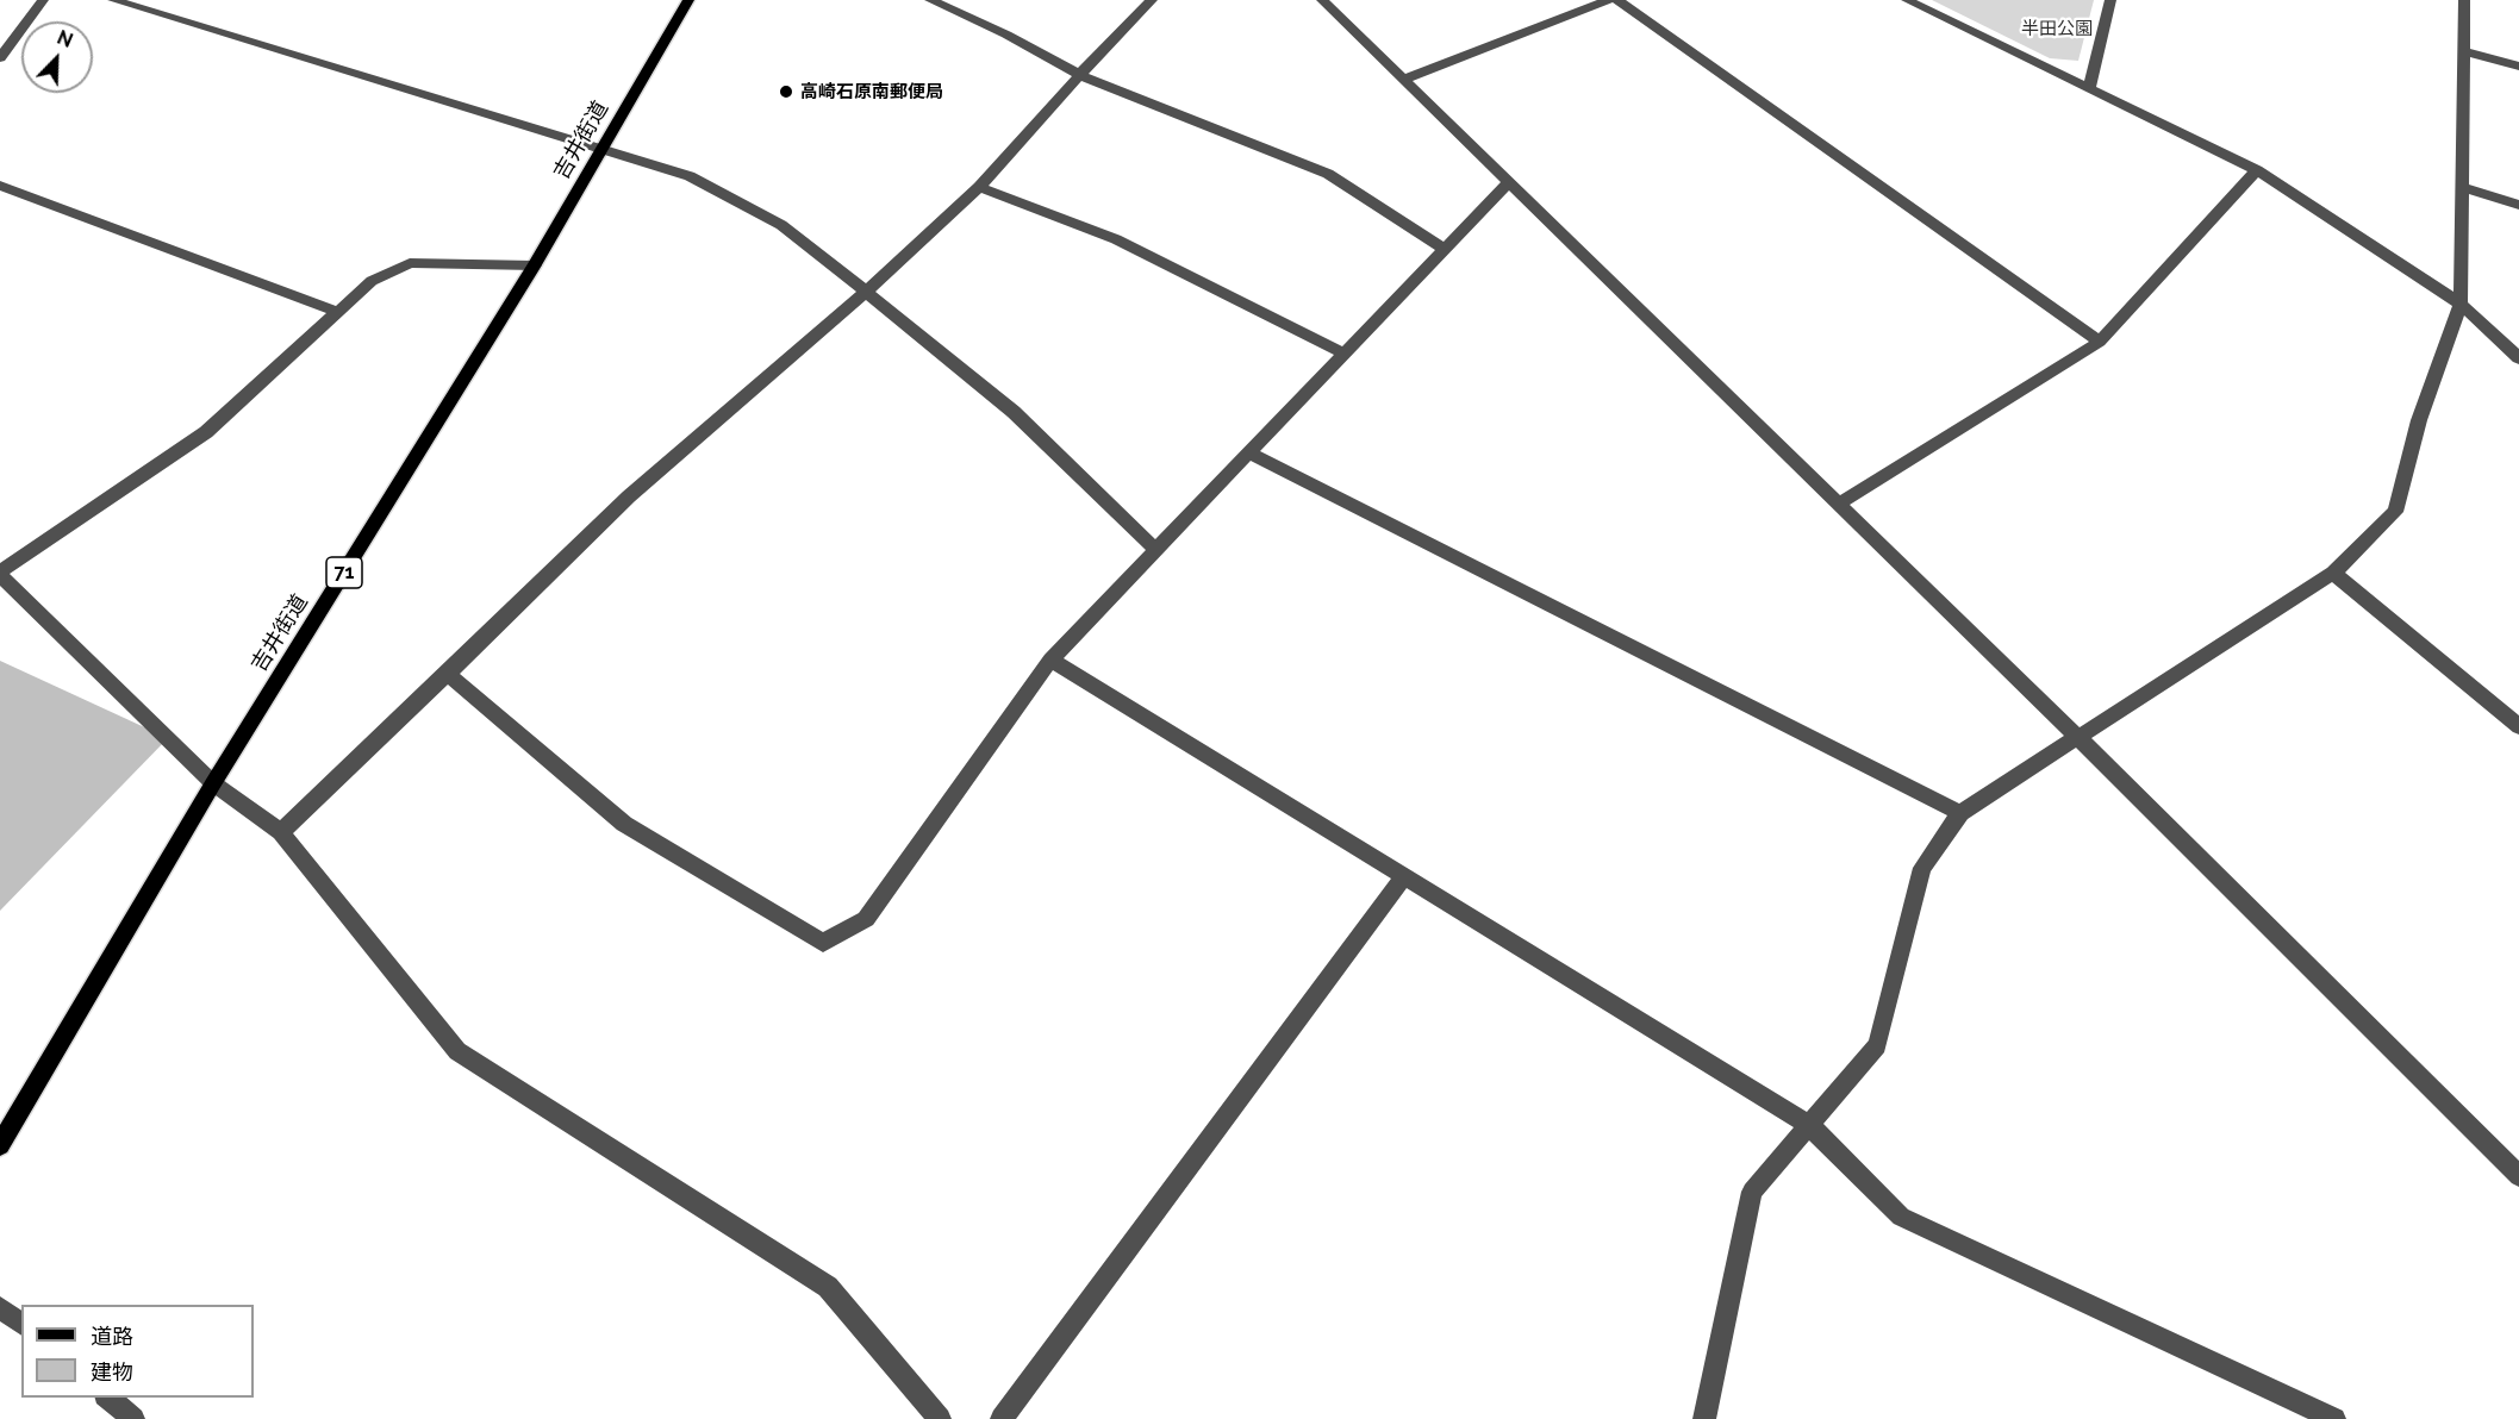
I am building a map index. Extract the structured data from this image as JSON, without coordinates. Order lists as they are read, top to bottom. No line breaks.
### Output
{"streets":{"main road":["吉井街道","71"]},"parks":["半田公園"],"places":["高崎石原南郵便局"],"legend":["道路","建物"],"north":"top right"}
